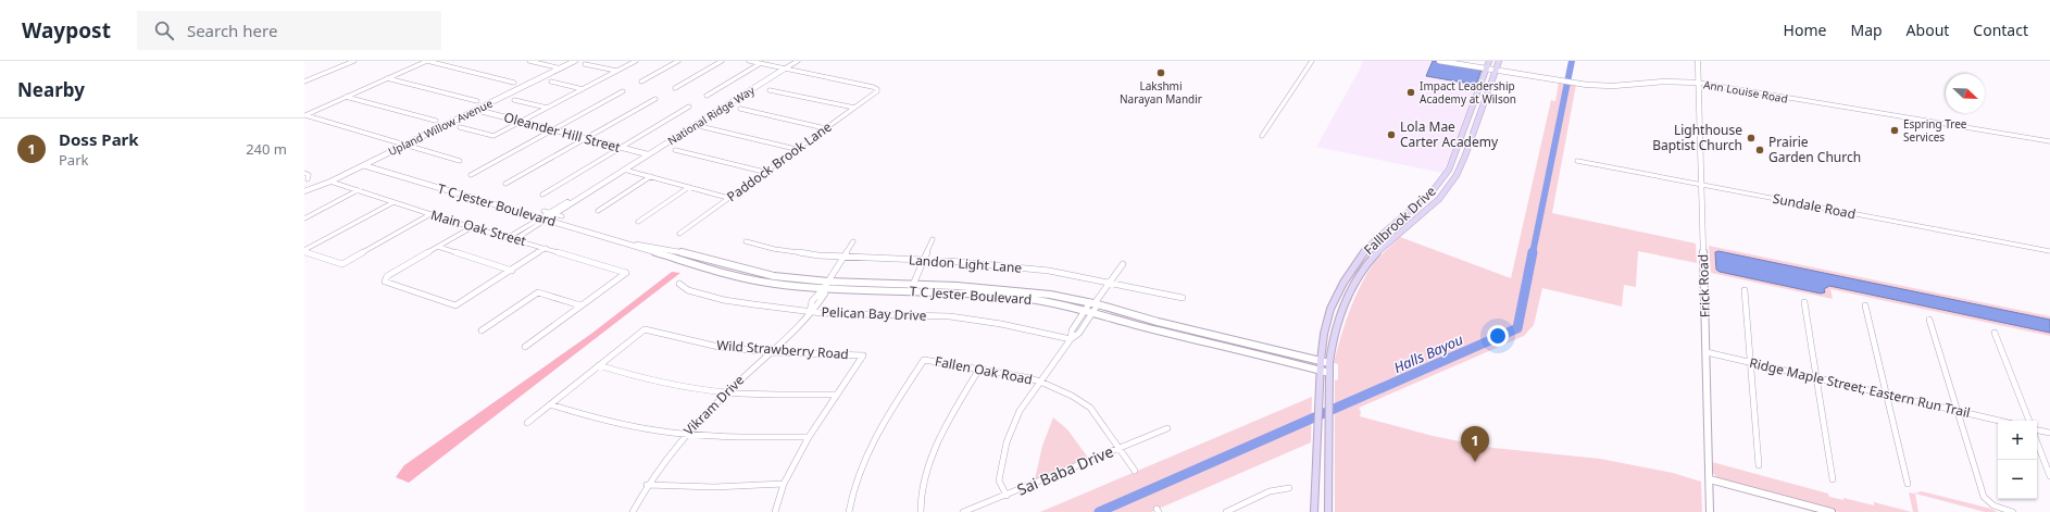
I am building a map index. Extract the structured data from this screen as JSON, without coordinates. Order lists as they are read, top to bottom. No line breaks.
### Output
{"streets":{"main road":["Fallbrook Drive"],"street":["Ann Louise Road","National Ridge Way","Upland Willow Avenue","Oleander Hill Street","Paddock Brook Lane","T C Jester Boulevard","Sundale Road","Main Oak Street","Landon Light Lane","Frick Road","Pelican Bay Drive","Wild Strawberry Road","Fallen Oak Road","Ridge Maple Street; Eastern Run Trail","Vikram Drive","Sai Baba Drive"]},"crossings":[["Ann Louise Road","Fallbrook Drive"],["Ann Louise Road","Frick Road"],["National Ridge Way","Oleander Hill Street"],["National Ridge Way","Paddock Brook Lane"],["National Ridge Way","T C Jester Boulevard"],["National Ridge Way","Main Oak Street"],["Upland Willow Avenue","Oleander Hill Street"],["Upland Willow Avenue","T C Jester Boulevard"],["Upland Willow Avenue","Main Oak Street"],["T C Jester Boulevard","Fallbrook Drive"],["T C Jester Boulevard","Vikram Drive"],["Sundale Road","Frick Road"],["Landon Light Lane","Vikram Drive"],["Frick Road","Ridge Maple Street; Eastern Run Trail"],["Pelican Bay Drive","Vikram Drive"],["Wild Strawberry Road","Vikram Drive"],["Fallen Oak Road","Sai Baba Drive"]],"water":["Halls Bayou"],"places":["Lakshmi Narayan Mandir","Impact Leadership Academy at Wilson","Espring Tree Services","Lola Mae Carter Academy","Lighthouse Baptist Church","Prairie Garden Church"],"north":"bottom right","page":{"header":"Waypost","search":"Search here","nav":["Home","Map","About","Contact"],"heading":"Nearby","list":[{"mark":"1","name":"Doss Park","note":"Park","value":"240 m"}],"map_buttons":["+","−"],"pins":"1"}}
